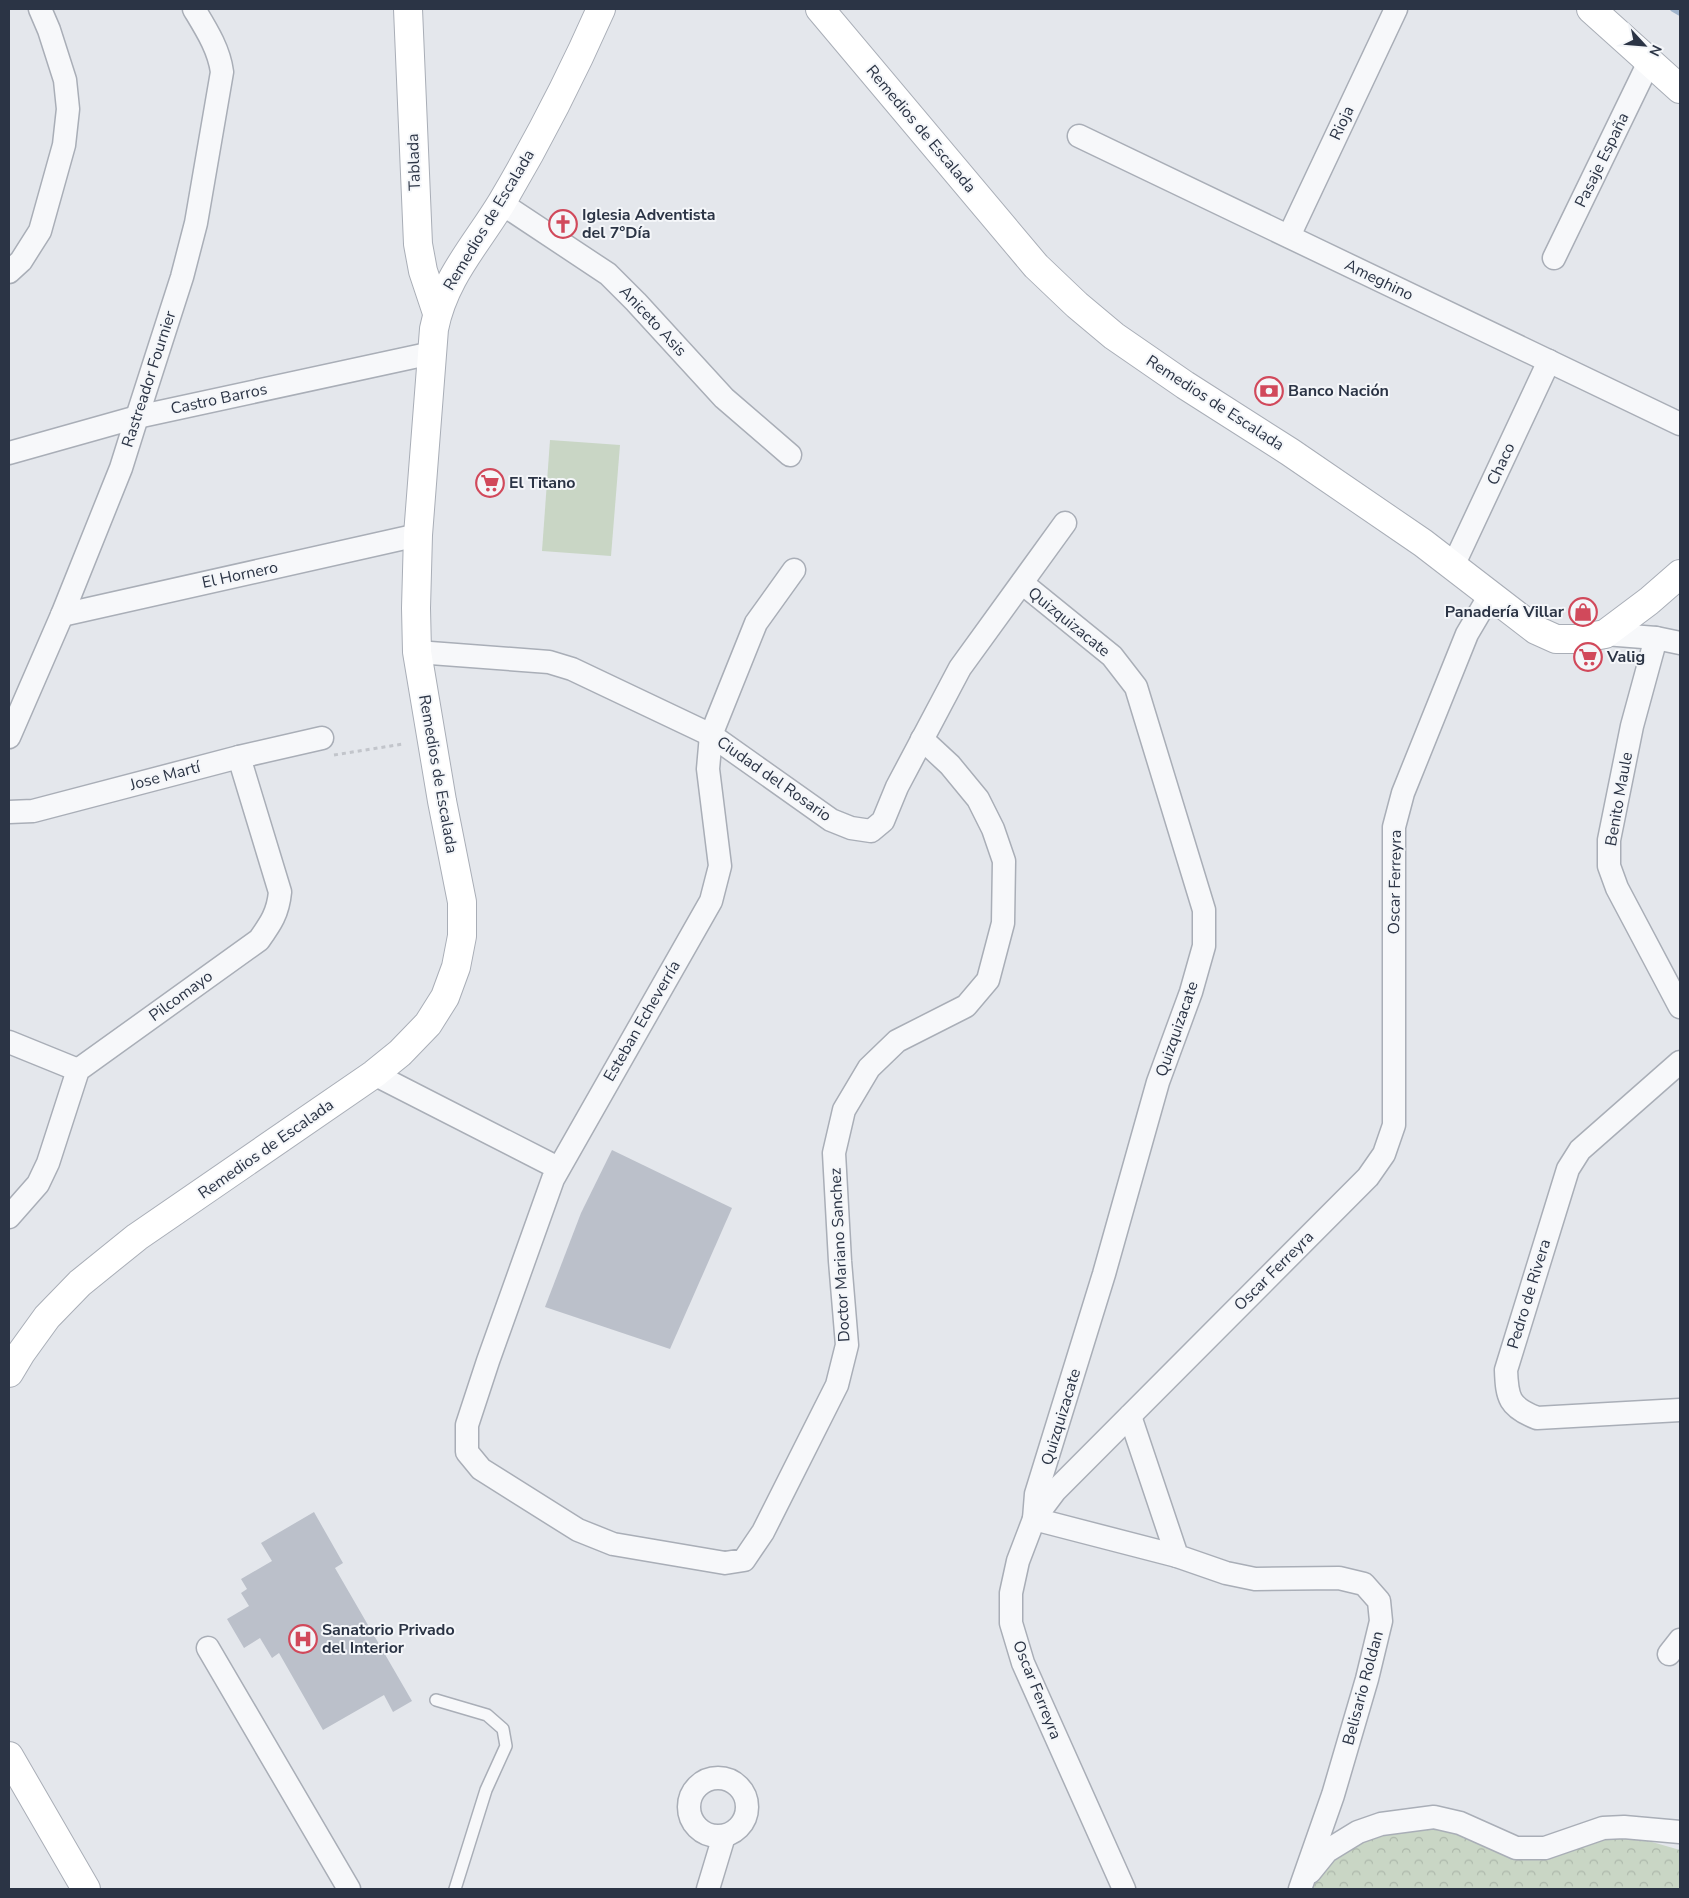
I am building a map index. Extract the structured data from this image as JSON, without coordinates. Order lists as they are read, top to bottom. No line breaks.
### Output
{"streets":{"main road":["Remedios de Escalada","Tablada"],"street":["Rioja","Pasaje España","Ameghino","Aniceto Asis","Rastreador Fournier","Castro Barros","Chaco","El Hornero","Quizquizacate","Jose Martí","Ciudad del Rosario","Benito Maule","Oscar Ferreyra","Pilcomayo","Esteban Echeverría","Doctor Mariano Sanchez","Pedro de Rivera","Belisario Roldan"]},"crossings":[["Rioja","Ameghino"],["Remedios de Escalada","Tablada"],["Remedios de Escalada","Aniceto Asis"],["Remedios de Escalada","Castro Barros"],["Remedios de Escalada","Chaco"],["Remedios de Escalada","El Hornero"],["Remedios de Escalada","Ciudad del Rosario"],["Remedios de Escalada","Oscar Ferreyra"],["Ameghino","Chaco"],["Rastreador Fournier","Castro Barros"],["Rastreador Fournier","El Hornero"],["Quizquizacate","Ciudad del Rosario"],["Quizquizacate","Oscar Ferreyra"],["Quizquizacate","Belisario Roldan"],["Jose Martí","Pilcomayo"],["Ciudad del Rosario","Esteban Echeverría"],["Ciudad del Rosario","Doctor Mariano Sanchez"],["Oscar Ferreyra","Belisario Roldan"],["Esteban Echeverría","Doctor Mariano Sanchez"]],"places":{"church":["Iglesia Adventista del 7°Día"],"bank":["Banco Nación"],"supermarket":["El Titano","Valig"],"shop":["Panadería Villar"],"hospital":["Sanatorio Privado del Interior"]},"north":"bottom right"}
